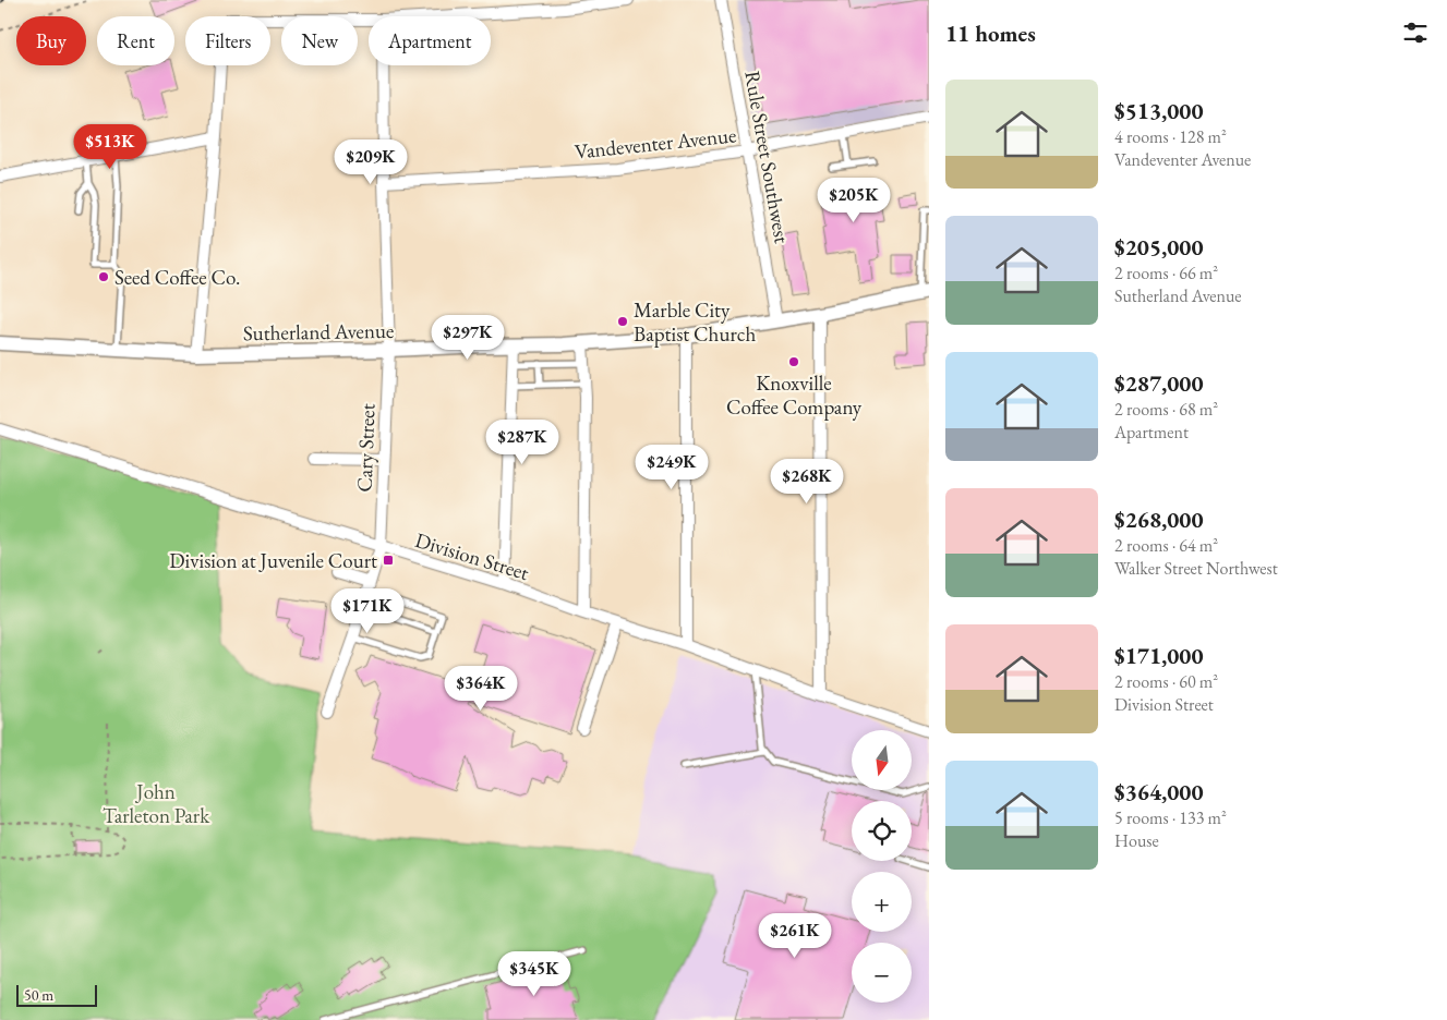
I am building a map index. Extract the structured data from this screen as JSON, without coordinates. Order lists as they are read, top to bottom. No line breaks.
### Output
{"streets":{"street":["Vandeventer Avenue","Rule Street Southwest","Sutherland Avenue","Cary Street","Division Street"]},"crossings":[["Vandeventer Avenue","Rule Street Southwest"],["Vandeventer Avenue","Cary Street"],["Rule Street Southwest","Sutherland Avenue"],["Sutherland Avenue","Cary Street"],["Cary Street","Division Street"]],"parks":["John Tarleton Park"],"places":{"other":["Seed Coffee Co.","Marble City Baptist Church","Knoxville Coffee Company"],"transit":["Division at Juvenile Court"]},"scale_bar":"50 m","north":"bottom","page":{"heading":"11 homes","chip":["Buy","Rent","Filters","New","Apartment"],"list":[{"name":"$513,000","note":"4 rooms · 128 m² · Vandeventer Avenue"},{"name":"$205,000","note":"2 rooms · 66 m² · Sutherland Avenue"},{"name":"$287,000","note":"2 rooms · 68 m² · Apartment"},{"name":"$268,000","note":"2 rooms · 64 m² · Walker Street Northwest"},{"name":"$171,000","note":"2 rooms · 60 m² · Division Street"},{"name":"$364,000","note":"5 rooms · 133 m² · House"}],"price":["$513K","$209K","$205K","$297K","$287K","$249K","$268K","$171K","$364K","$261K","$345K"],"map_buttons":["+","−"],"scale":"50 m"}}
